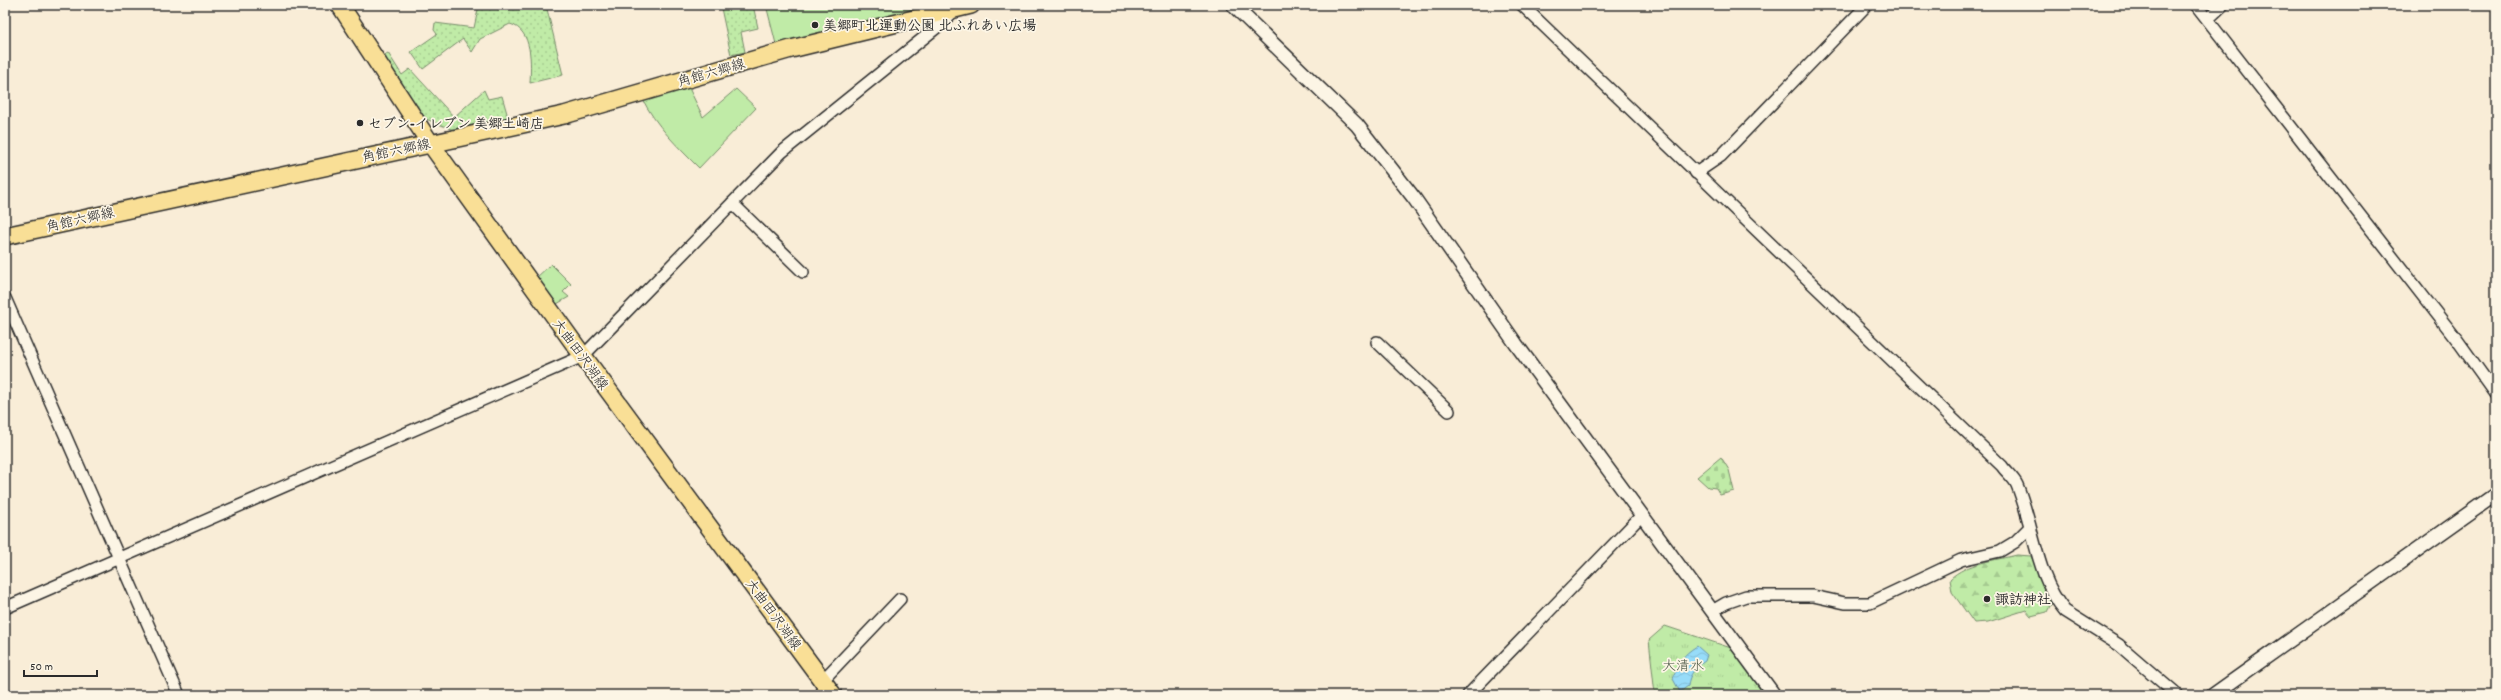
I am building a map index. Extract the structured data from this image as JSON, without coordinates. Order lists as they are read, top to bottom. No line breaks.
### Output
{"streets":{"main road":["角館六郷線","大曲田沢湖線"]},"crossings":[["角館六郷線","大曲田沢湖線"]],"parks":["大清水"],"places":["美郷町北運動公園 北ふれあい広場","セブン-イレブン 美郷土崎店","諏訪神社"],"scale_bar":"50 m"}
